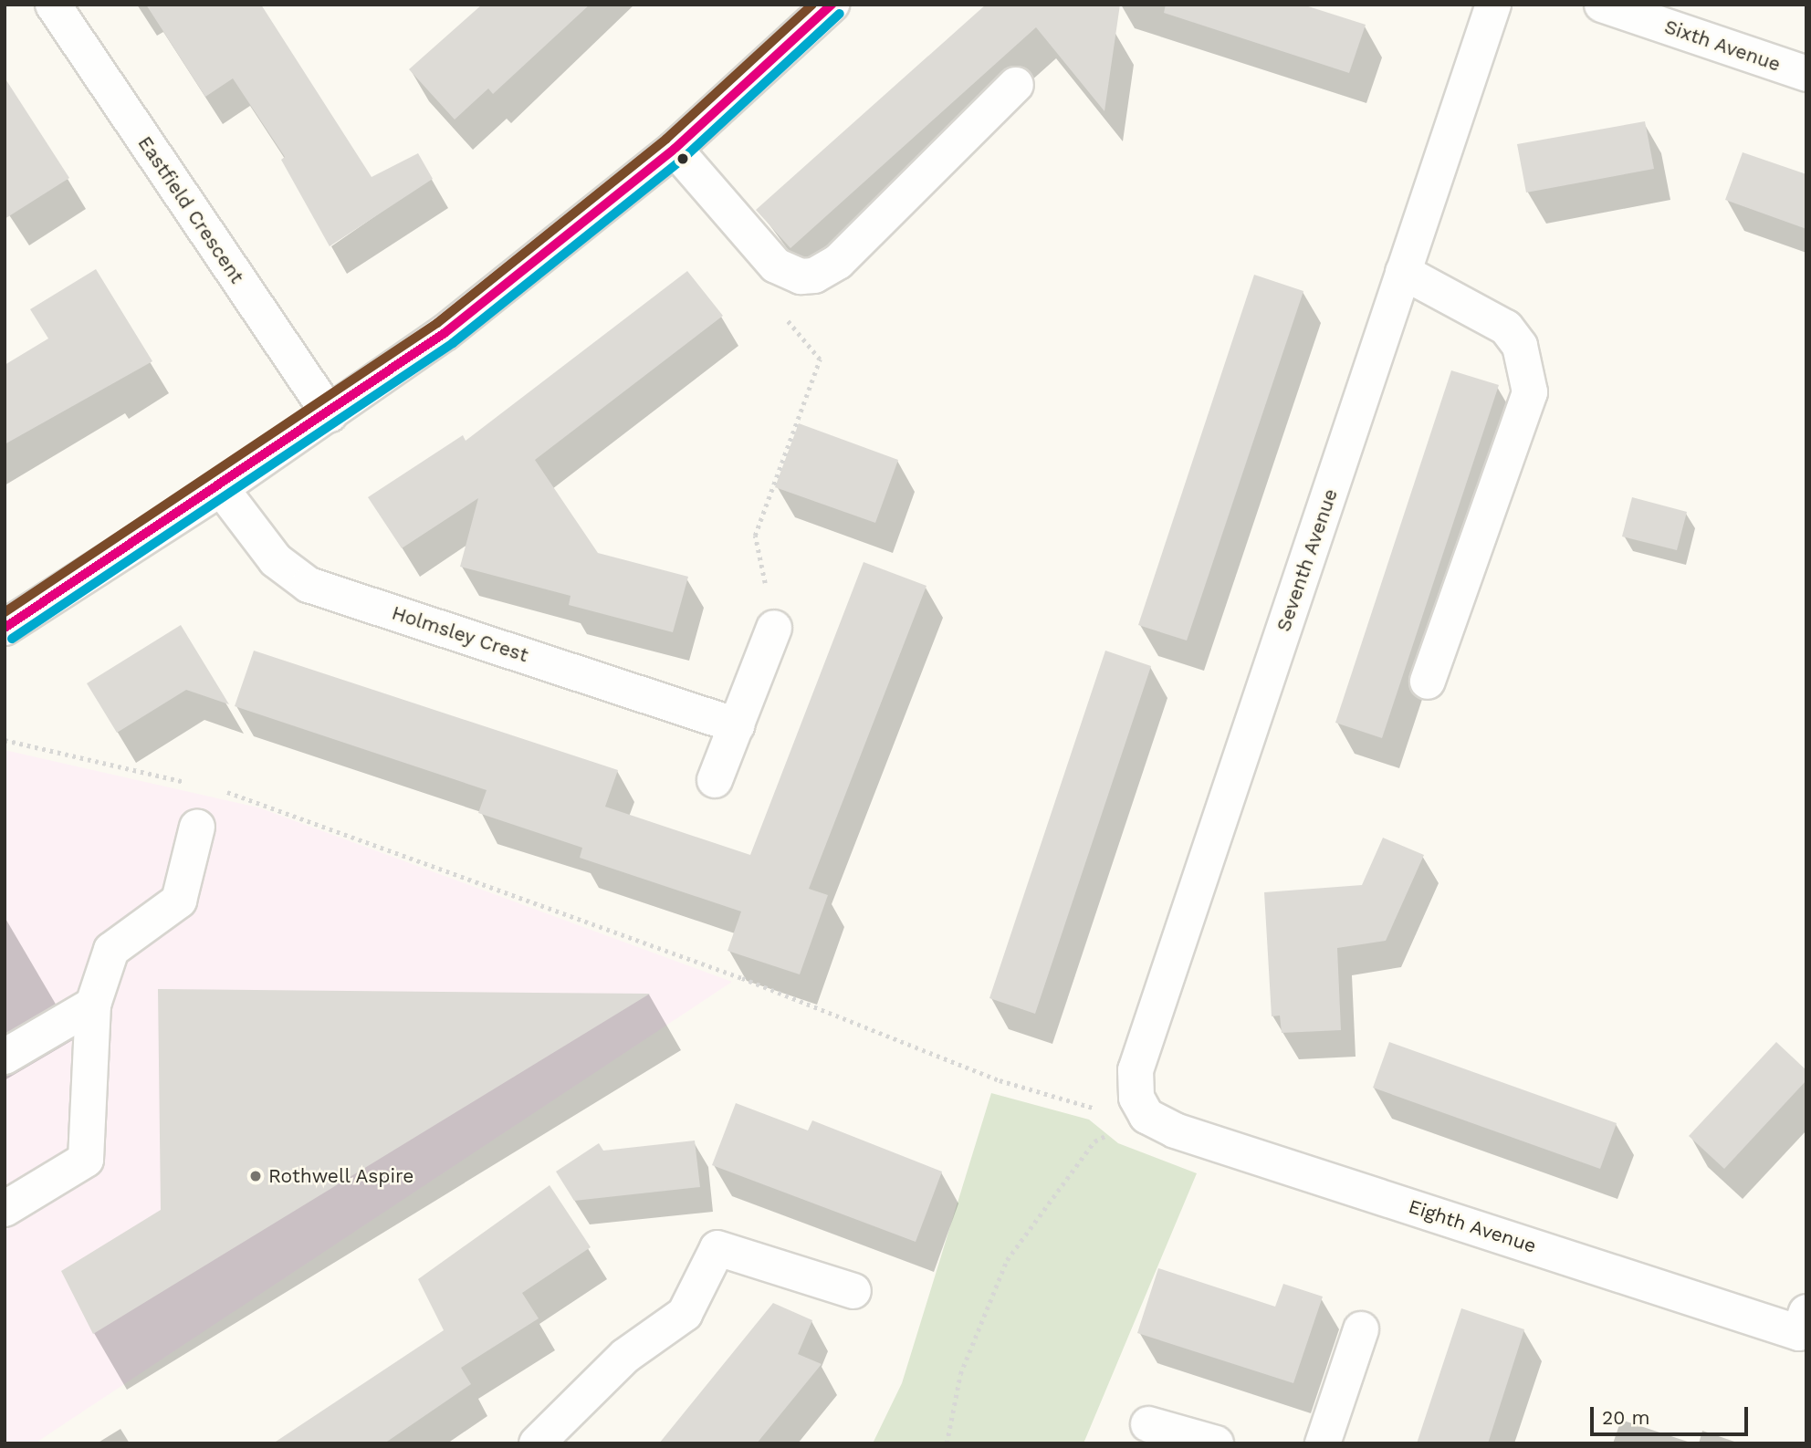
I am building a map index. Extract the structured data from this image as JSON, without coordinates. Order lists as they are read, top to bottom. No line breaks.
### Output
{"streets":{"street":["Sixth Avenue","Eastfield Crescent","Seventh Avenue","Holmsley Crest","Eighth Avenue"]},"crossings":[["Seventh Avenue","Eighth Avenue"]],"places":["Rothwell Aspire"],"scale_bar":"20 m"}
